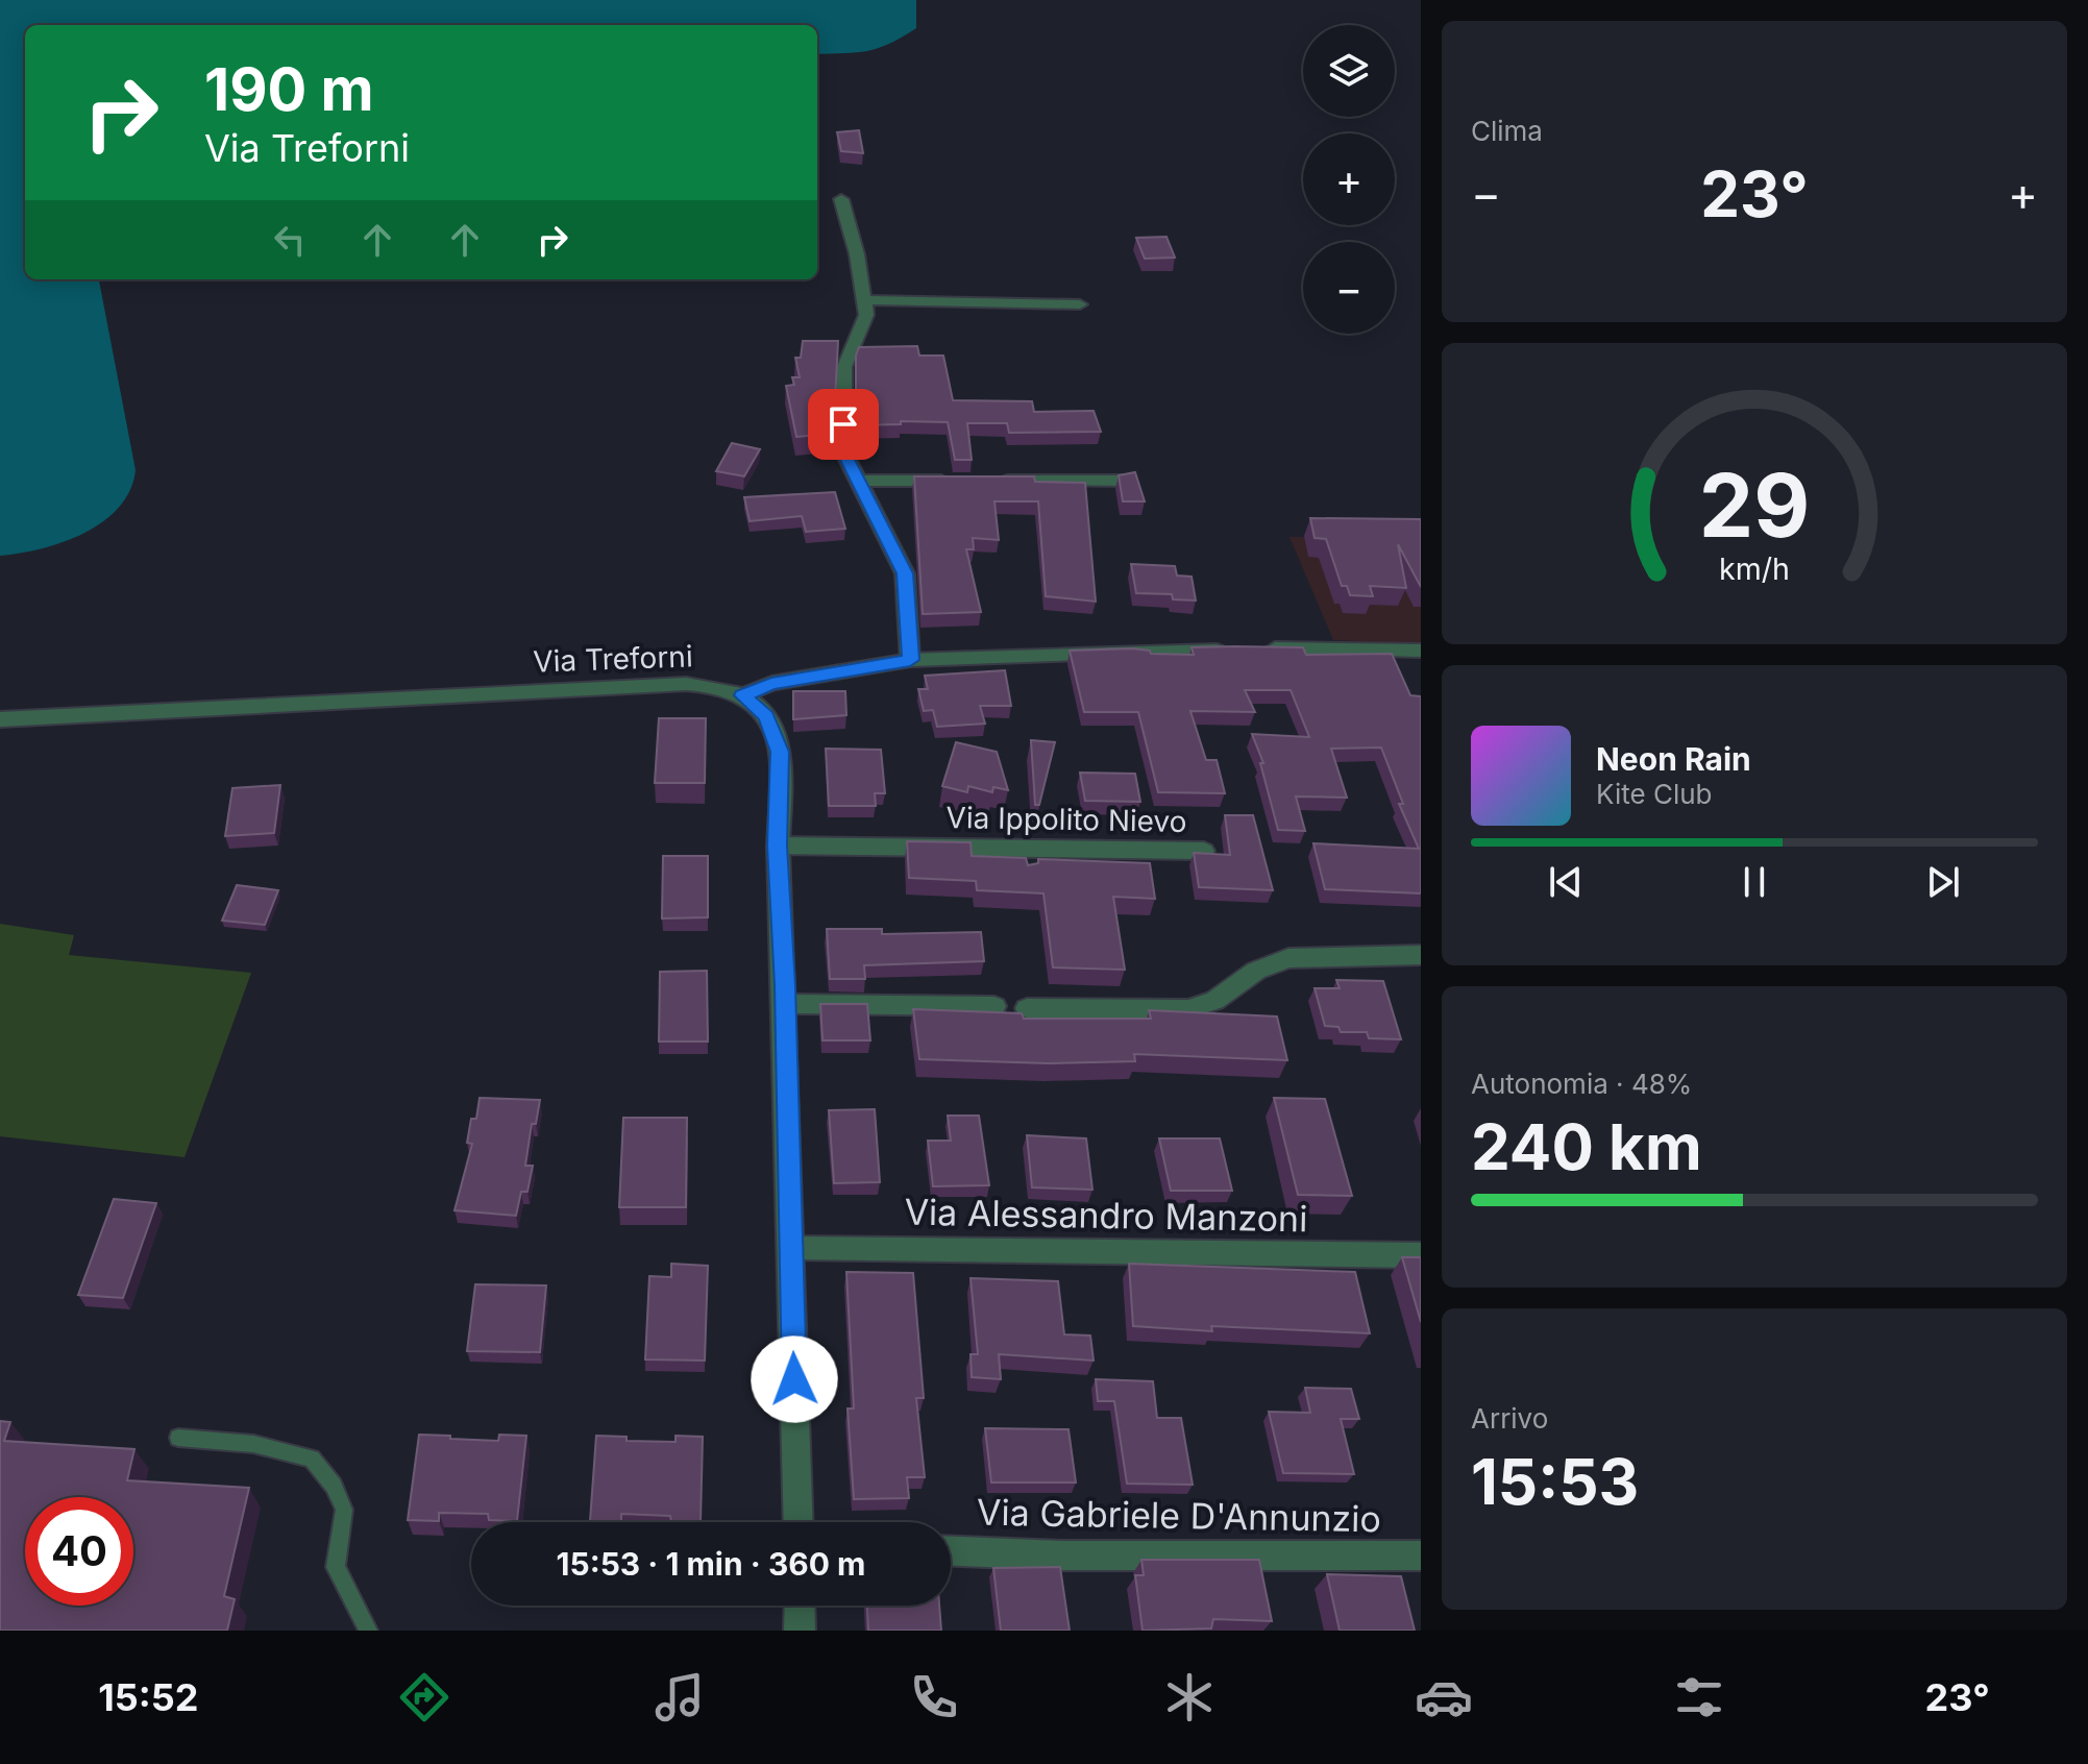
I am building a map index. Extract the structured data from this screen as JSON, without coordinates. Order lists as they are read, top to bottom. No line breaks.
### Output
{"streets":{"street":["Via Treforni","Via Ippolito Nievo","Via Alessandro Manzoni","Via Gabriele D'Annunzio"]},"page":{"tile":["Clima",["Autonomia · 48%","240 km"],["Arrivo","15:53"]],"map_buttons":["+","−"],"turn":["190 m","Via Treforni"],"heat":["−","23°","+"],"song":["Neon Rain","Kite Club"],"limit":"40","trip":"15:53 · 1 min · 360 m","tabs":["15:52","23°"],"gauge":["29","km/h"]}}
